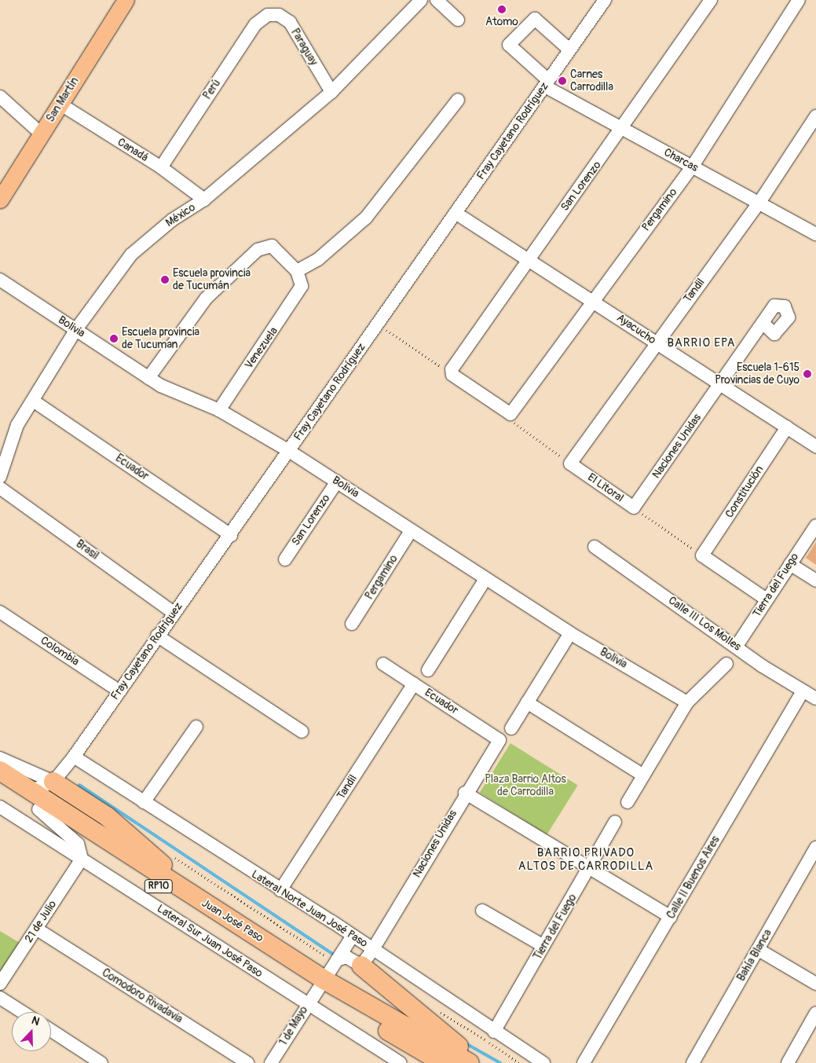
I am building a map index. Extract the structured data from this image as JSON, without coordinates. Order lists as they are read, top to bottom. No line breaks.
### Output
{"streets":{"highway":["RP10","Juan José Paso"],"main road":["San Martín"],"street":["Paraguay","Perú","Fray Cayetano Rodríguez","Canadá","Charcas","San Lorenzo","Pergamino","México","Tandil","Bolivia","Ayacucho","Venezuela","Naciones Unidas","Ecuador","El Litoral","Constitución","Brasil","Tierra del Fuego","Calle III Los Molles","Colombia","Calle II Buenos Aires","Lateral Norte Juan José Paso","21 de Julio","Lateral Sur Juan José Paso","Bahía Blanca","Comodoro Rivadavia","1 de Mayo"]},"crossings":[["Paraguay","Perú"],["Paraguay","México"],["Perú","Canadá"],["San Martín","Canadá"],["Fray Cayetano Rodríguez","Charcas"],["Fray Cayetano Rodríguez","Bolivia"],["Fray Cayetano Rodríguez","Ayacucho"],["Fray Cayetano Rodríguez","Ecuador"],["Fray Cayetano Rodríguez","Brasil"],["Fray Cayetano Rodríguez","Colombia"],["Fray Cayetano Rodríguez","Lateral Norte Juan José Paso"],["Canadá","México"],["Charcas","San Lorenzo"],["Charcas","Pergamino"],["Charcas","Tandil"],["San Lorenzo","Bolivia"],["San Lorenzo","Ayacucho"],["Pergamino","Bolivia"],["Pergamino","Ayacucho"],["México","Bolivia"],["México","Ecuador"],["Tandil","Ayacucho"],["Tandil","Ecuador"],["Tandil","El Litoral"],["Tandil","Lateral Norte Juan José Paso"],["Bolivia","Venezuela"],["Ayacucho","Naciones Unidas"],["Ayacucho","Constitución"],["Naciones Unidas","Ecuador"],["Naciones Unidas","El Litoral"],["Naciones Unidas","Lateral Norte Juan José Paso"],["El Litoral","Constitución"],["Tierra del Fuego","Calle III Los Molles"],["Tierra del Fuego","Lateral Norte Juan José Paso"],["Calle III Los Molles","Calle II Buenos Aires"],["Lateral Norte Juan José Paso","1 de Mayo"],["Juan José Paso","Lateral Sur Juan José Paso"],["Juan José Paso","1 de Mayo"],["21 de Julio","Lateral Sur Juan José Paso"],["21 de Julio","Comodoro Rivadavia"],["Lateral Sur Juan José Paso","1 de Mayo"]],"districts":["BARRIO EPA","BARRIO PRIVADO ALTOS DE CARRODILLA"],"parks":["Plaza Barrio Altos de Carrodilla"],"places":["Atomo","Carnes Carrodilla","Escuela provincia de Tucumán","Escuela provincia de Tucuman","Escuela 1-615 Provincias de Cuyo"],"north":"top"}
